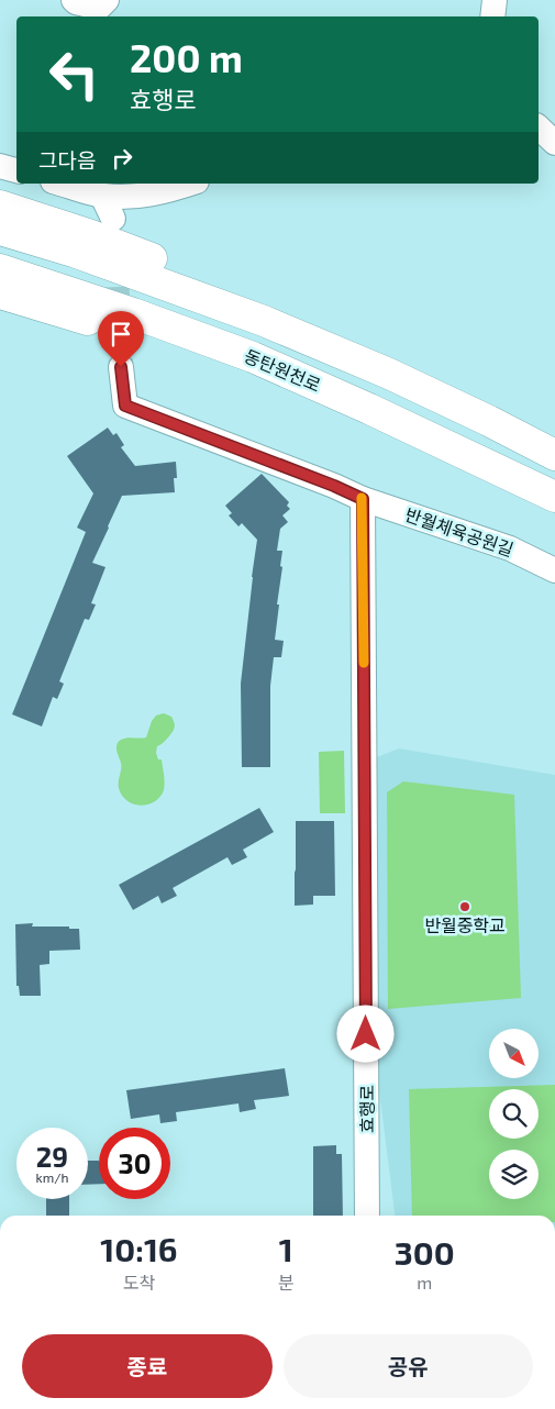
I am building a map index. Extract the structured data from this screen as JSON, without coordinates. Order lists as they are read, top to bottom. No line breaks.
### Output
{"streets":{"main road":["동탄원천로"],"street":["반월체육공원길","효행로"]},"crossings":[["반월체육공원길","효행로"]],"places":["반월중학교"],"north":"bottom right","page":{"turn":["200 m","효행로"],"then":"그다음","speed":"29 km/h","limit":"30","eta":["10:16","도착","1","분","300","m"],"buttons":["종료","공유"]}}
